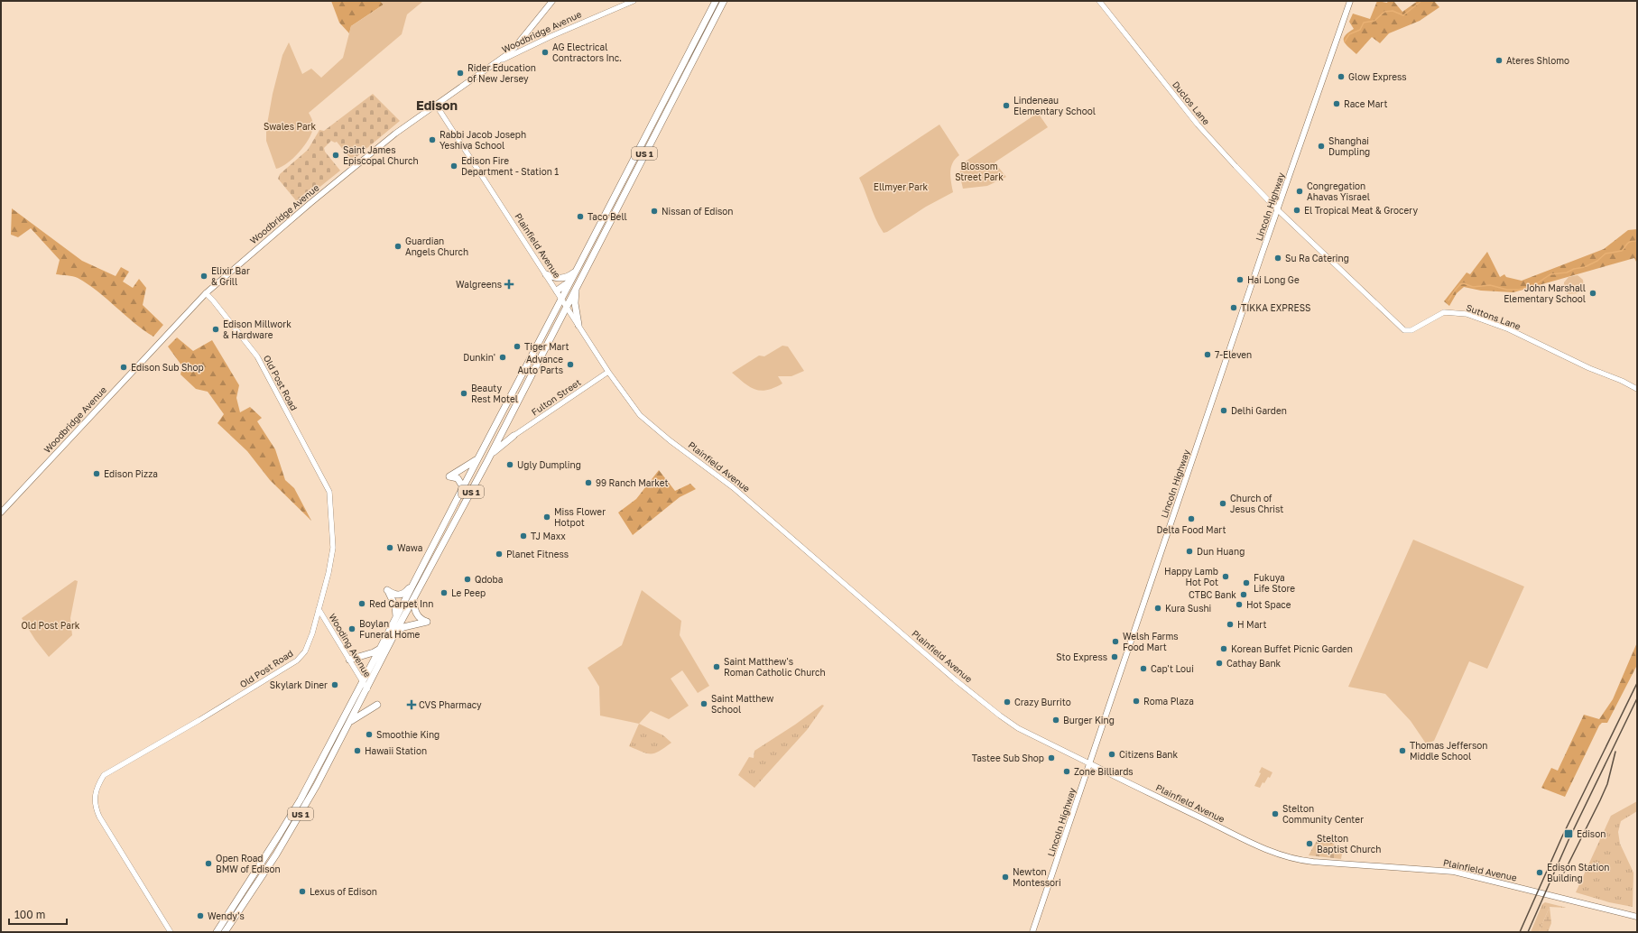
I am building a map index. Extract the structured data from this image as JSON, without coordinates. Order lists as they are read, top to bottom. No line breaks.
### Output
{"streets":{"highway":["US 1"],"main road":["Woodbridge Avenue","Lincoln Highway","Plainfield Avenue"],"street":["Duclos Lane","Suttons Lane","Old Post Road","Fulton Street","Wooding Avenue"]},"crossings":[["Woodbridge Avenue","Plainfield Avenue"],["Woodbridge Avenue","Old Post Road"],["Duclos Lane","Lincoln Highway"],["Duclos Lane","Suttons Lane"],["US 1","Plainfield Avenue"],["US 1","Wooding Avenue"],["Lincoln Highway","Plainfield Avenue"],["Lincoln Highway","Suttons Lane"],["Plainfield Avenue","Fulton Street"],["Old Post Road","Wooding Avenue"]],"districts":["Edison"],"parks":["Swales Park","Blossom Street Park","Ellmyer Park","Old Post Park"],"places":{"other":["AG Electrical Contractors Inc.","Ateres Shlomo","Rider Education of New Jersey","Glow Express","Race Mart","Lindeneau Elementary School","Rabbi Jacob Joseph Yeshiva School","Shanghai Dumpling","Saint James Episcopal Church","Edison Fire Department - Station 1","Congregation Ahavas Yisrael","El Tropical Meat & Grocery","Nissan of Edison","Taco Bell","Guardian Angels Church","Su Ra Catering","Elixir Bar & Grill","Hai Long Ge","John Marshall Elementary School","TIKKA EXPRESS","Edison Millwork & Hardware","Tiger Mart","7-Eleven","Dunkin'","Advance Auto Parts","Edison Sub Shop","Beauty Rest Motel","Delhi Garden","Ugly Dumpling","Edison Pizza","99 Ranch Market","Church of Jesus Christ","Miss Flower Hotpot","Delta Food Mart","TJ Maxx","Wawa","Dun Huang","Planet Fitness","Happy Lamb Hot Pot","Qdoba","Fukuya Life Store","Le Peep","CTBC Bank","Red Carpet Inn","Hot Space","Kura Sushi","H Mart","Boylan Funeral Home","Welsh Farms Food Mart","Korean Buffet Picnic Garden","Sto Express","Cathay Bank","Saint Matthew's Roman Catholic Church","Cap't Loui","Skylark Diner","Roma Plaza","Crazy Burrito","Saint Matthew School","Burger King","Smoothie King","Hawaii Station","Thomas Jefferson Middle School","Citizens Bank","Tastee Sub Shop","Zone Billiards","Stelton Community Center","Stelton Baptist Church","Open Road BMW of Edison","Edison Station Building","Newton Montessori","Lexus of Edison","Wendy's"],"health":["Walgreens","CVS Pharmacy"],"transit":["Edison"]},"scale_bar":"100 m"}
